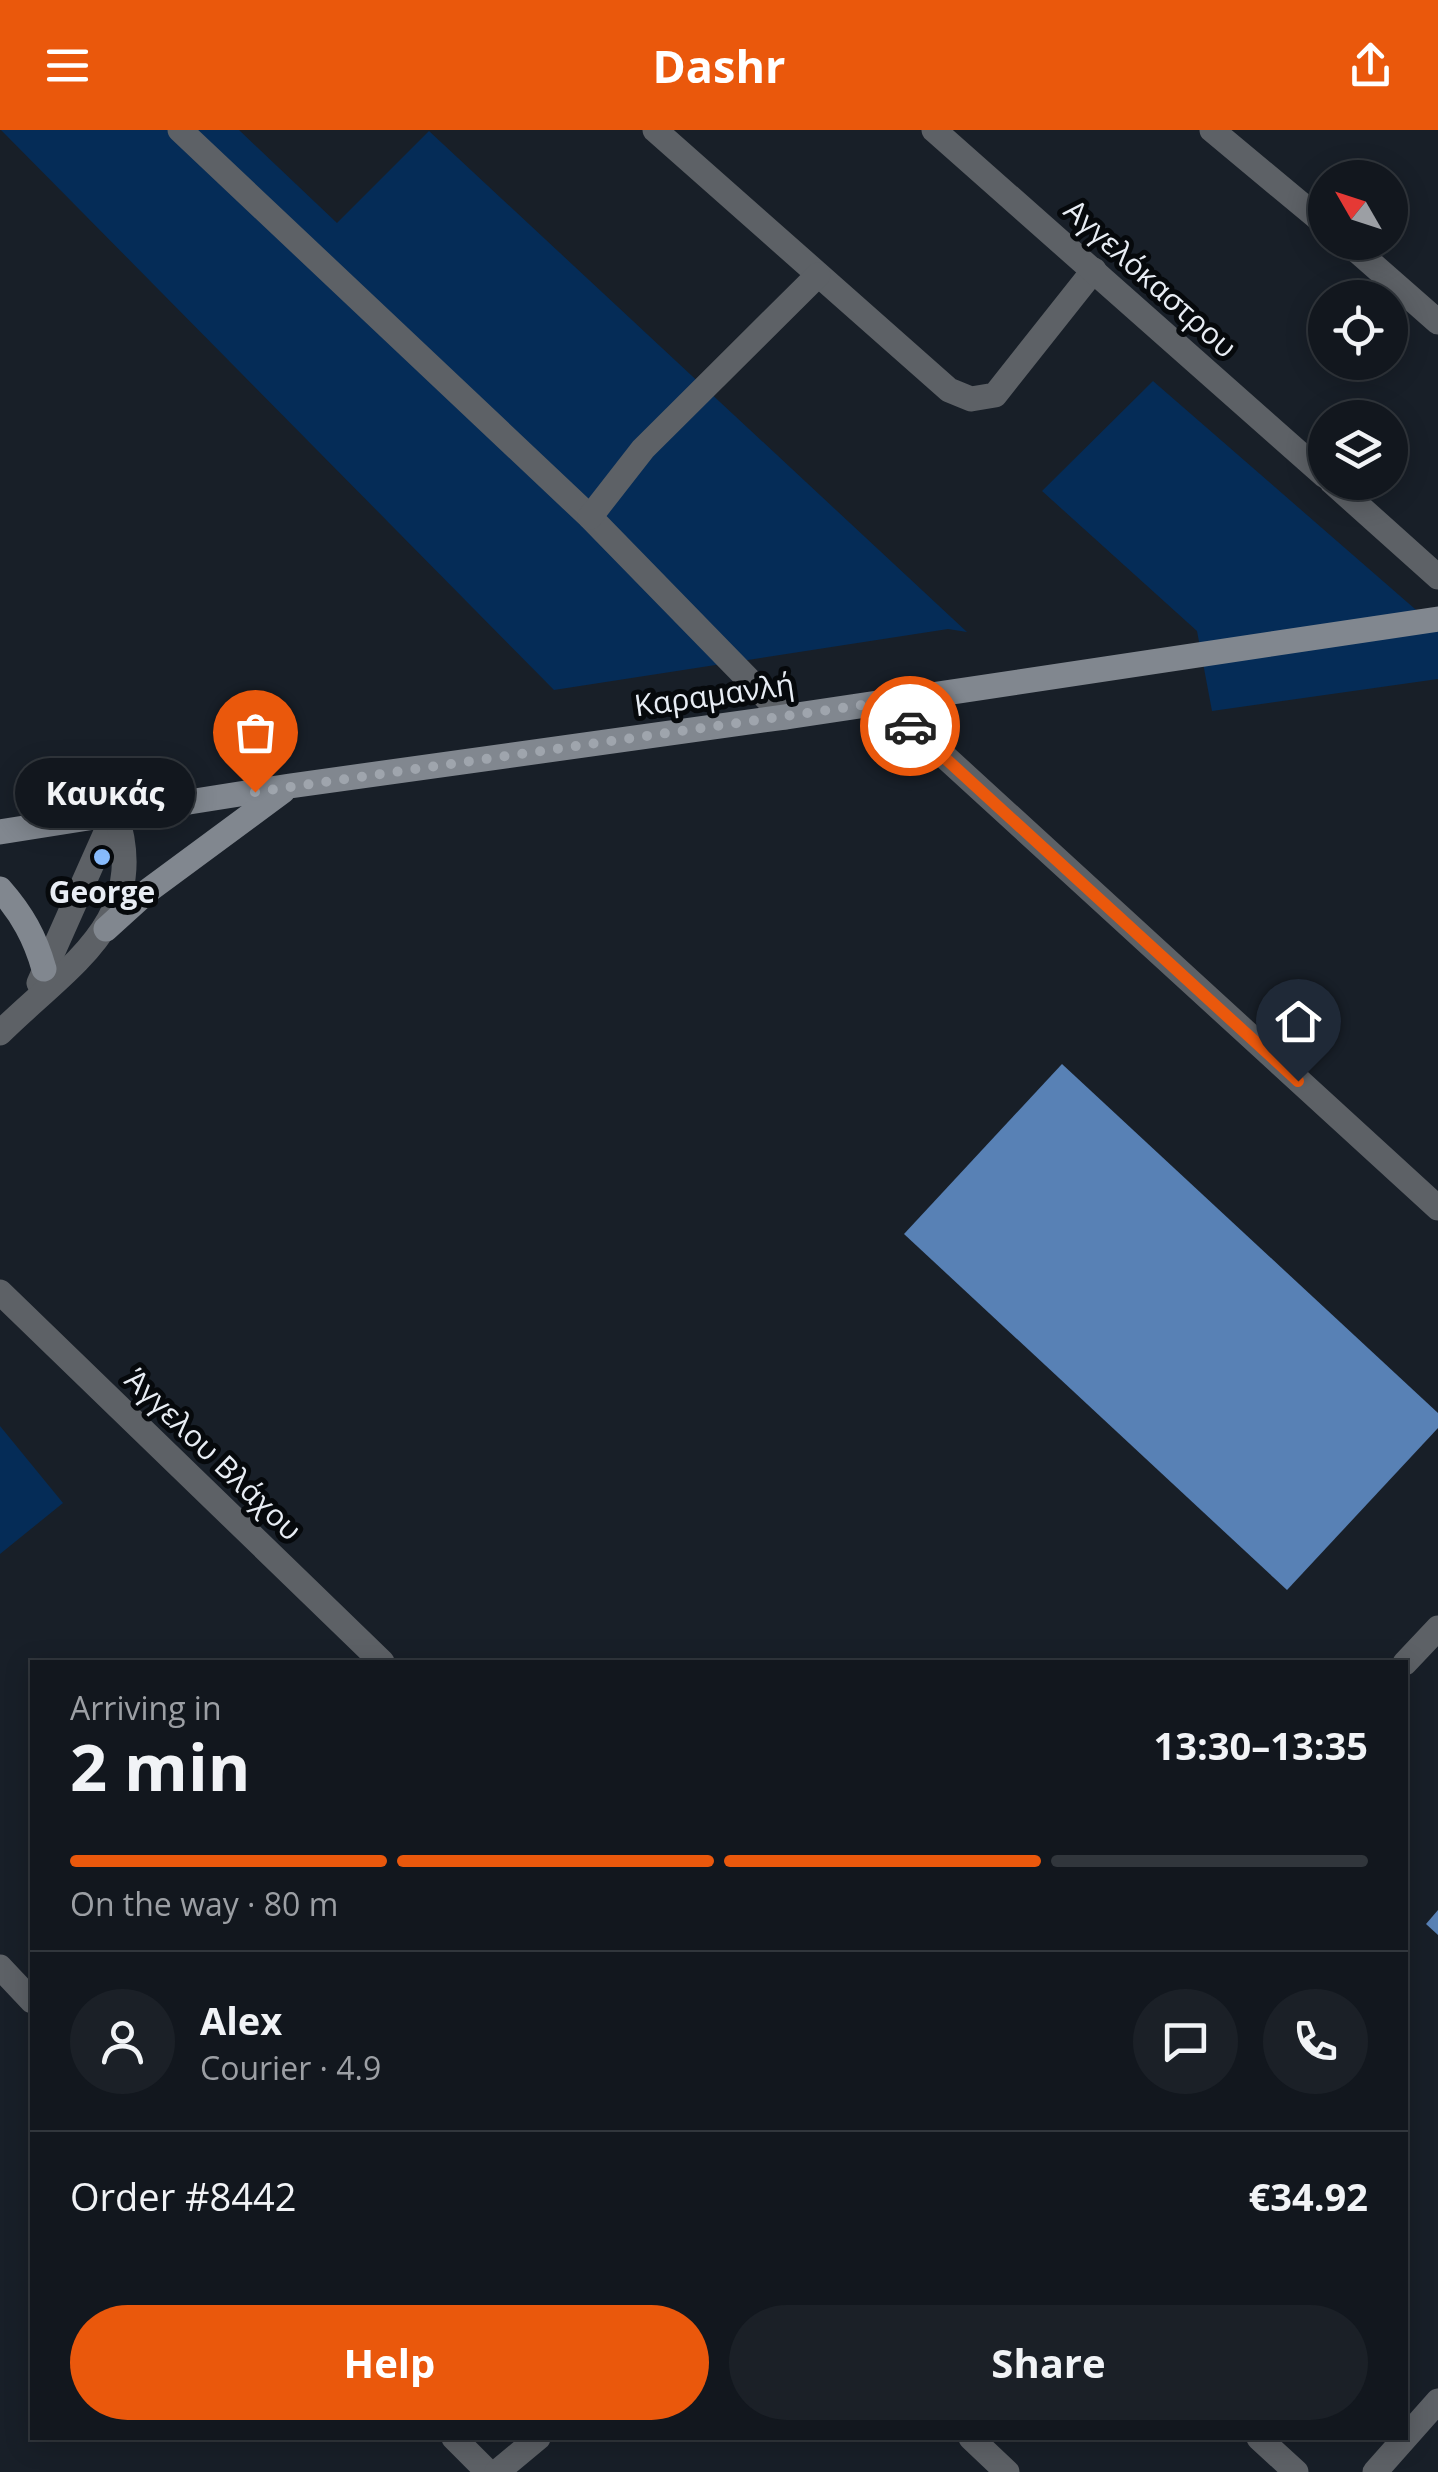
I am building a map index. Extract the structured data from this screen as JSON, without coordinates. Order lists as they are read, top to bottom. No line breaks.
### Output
{"streets":{"main road":["Καραμανλή"],"street":["Αγγελόκαστρου","Άγγελου Βλάχου"]},"places":["Καυκάς","George"],"north":"top left","page":{"header":"Dashr","bubble":"Καυκάς","heading":["2 min","Arriving in","13:30–13:35"],"panel":["Alex","Courier · 4.9","Order #8442","€34.92"],"bar":"On the way · 80 m","buttons":["Help","Share"]}}
